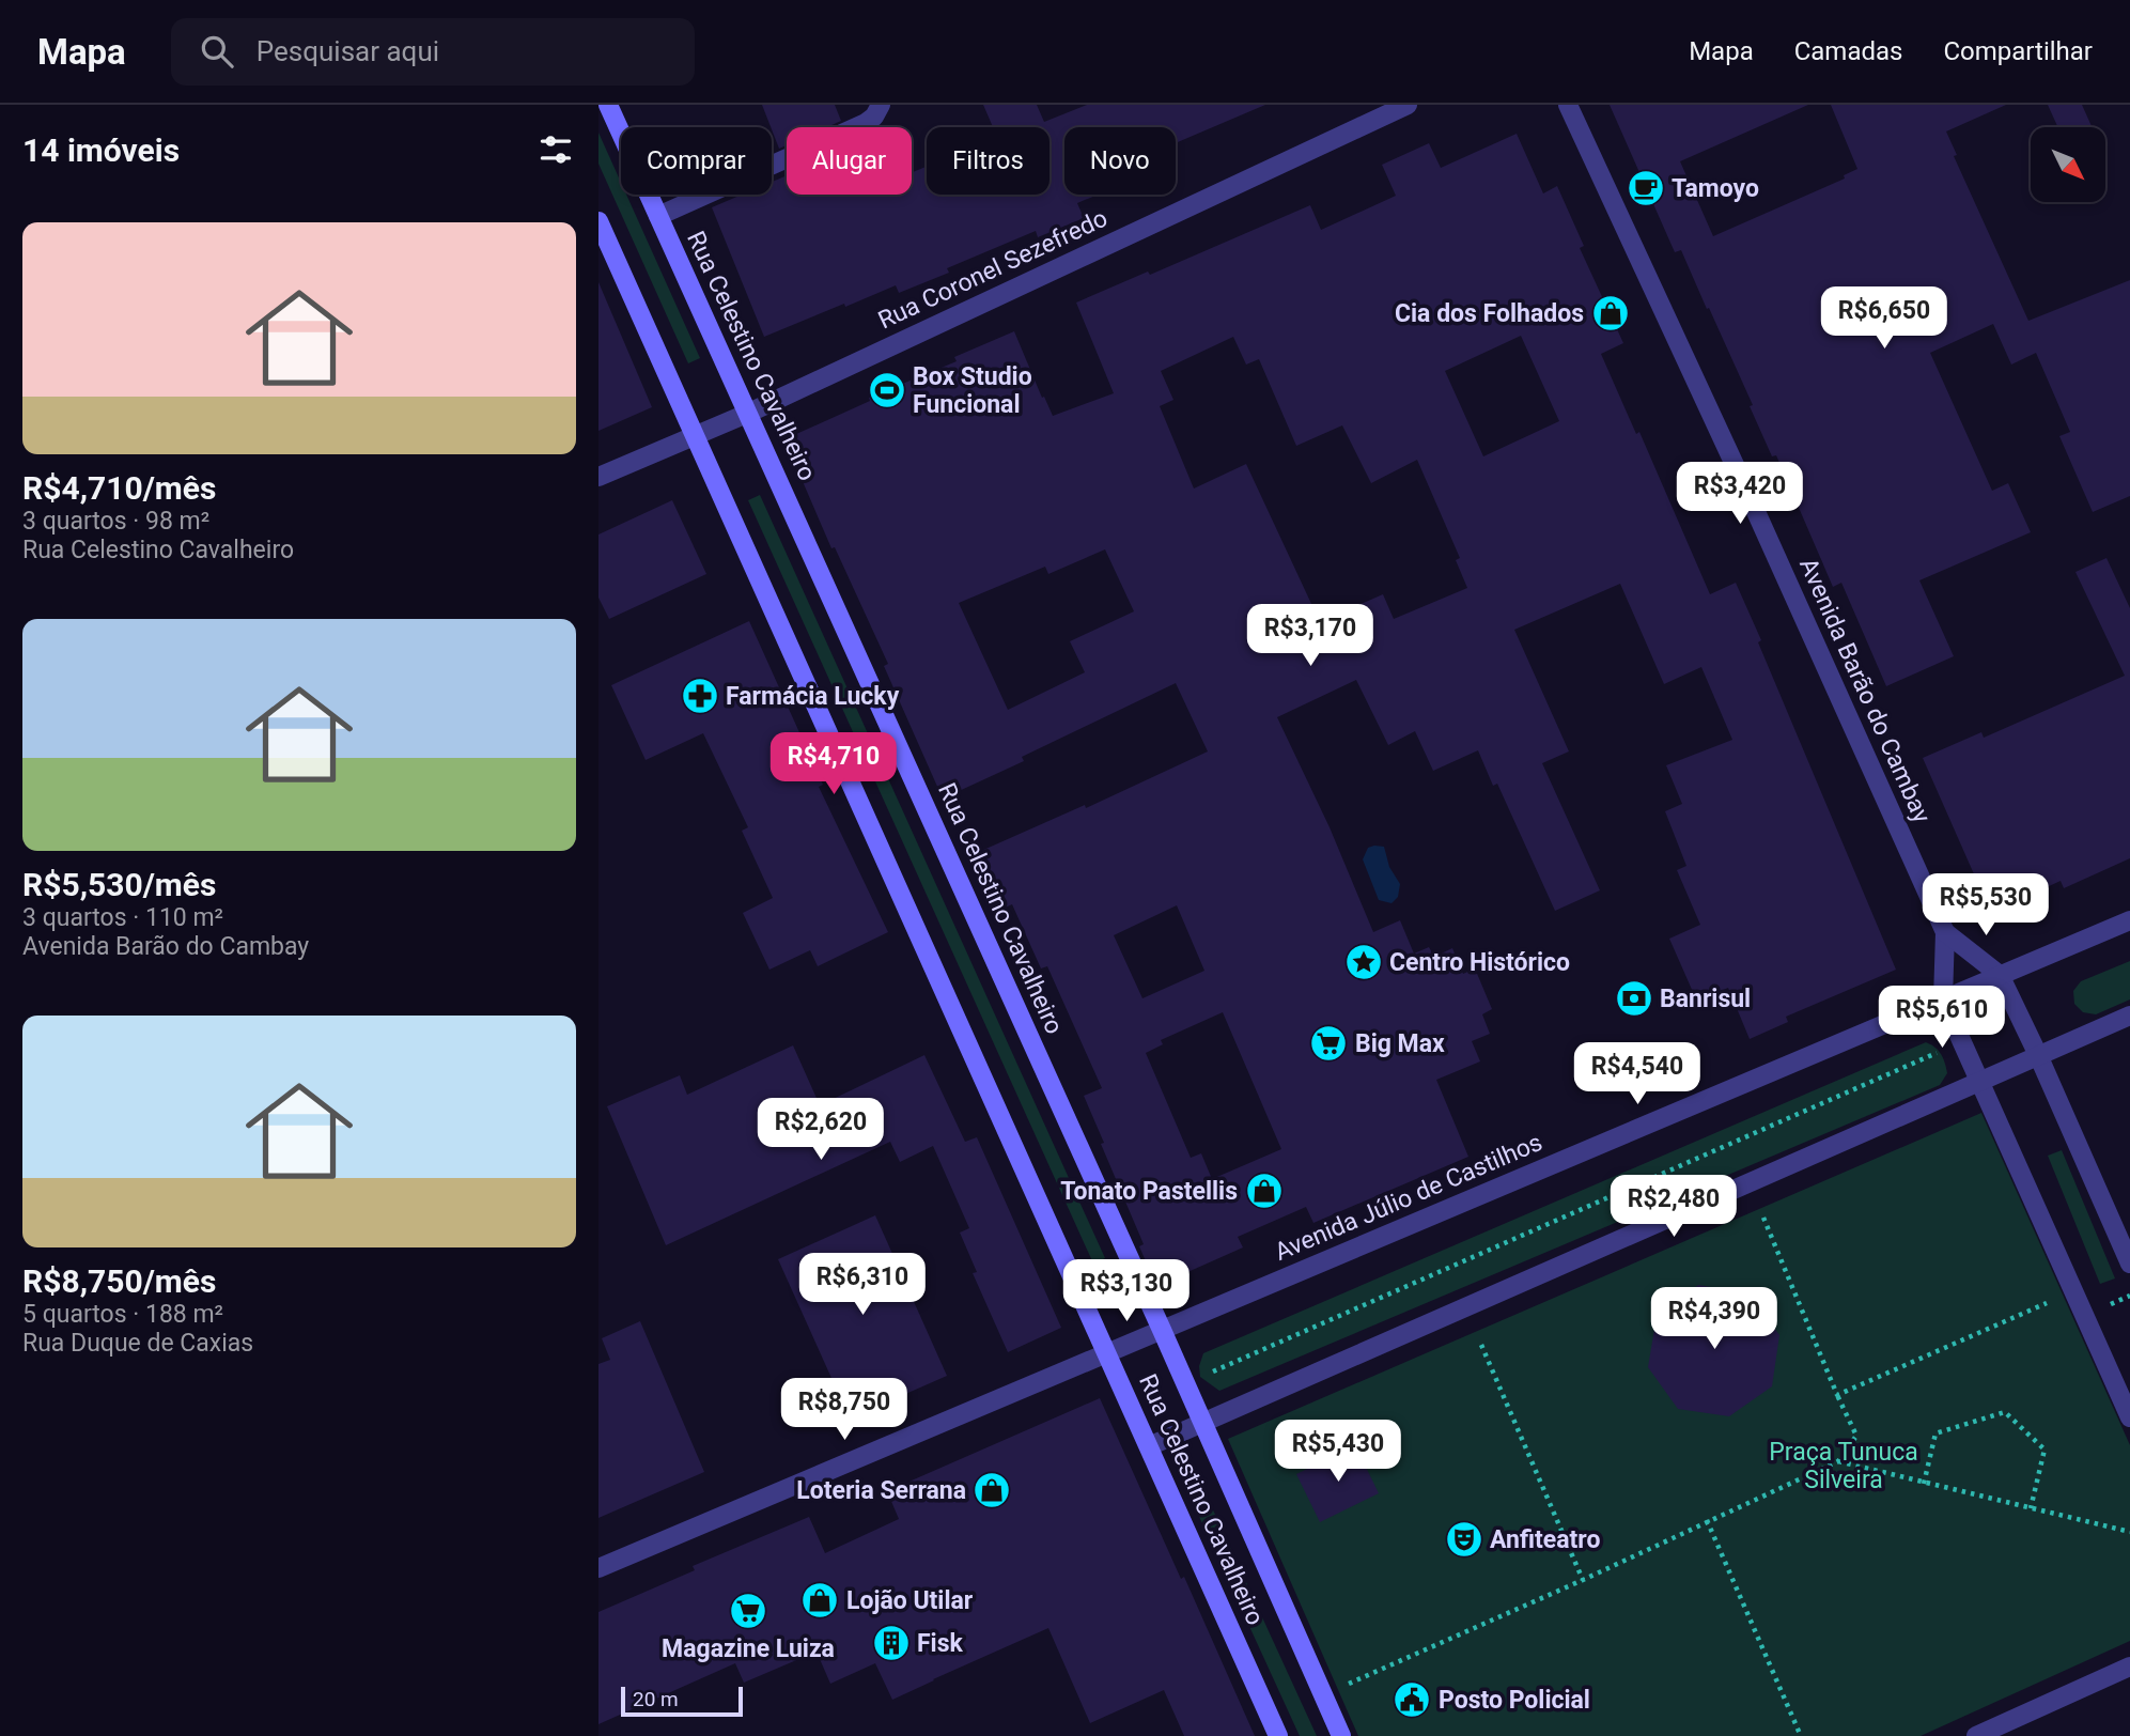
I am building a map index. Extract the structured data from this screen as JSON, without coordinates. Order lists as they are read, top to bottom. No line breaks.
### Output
{"streets":{"main road":["Rua Celestino Cavalheiro"],"street":["Rua Coronel Sezefredo","Avenida Barão do Cambay","Avenida Júlio de Castilhos"]},"crossings":[["Rua Coronel Sezefredo","Rua Celestino Cavalheiro"],["Rua Celestino Cavalheiro","Avenida Júlio de Castilhos"],["Avenida Barão do Cambay","Avenida Júlio de Castilhos"]],"parks":["Praça Tunuca Silveira"],"places":{"cafe":["Tamoyo"],"shop":["Cia dos Folhados","Tonato Pastellis","Loteria Serrana","Lojão Utilar"],"sports":["Box Studio Funcional"],"pharmacy":["Farmácia Lucky"],"place":["Centro Histórico"],"bank":["Banrisul"],"supermarket":["Big Max","Magazine Luiza"],"theatre":["Anfiteatro"],"building":["Fisk"],"public building":["Posto Policial"]},"scale_bar":"20 m","north":"bottom right","page":{"header":"Mapa","search":"Pesquisar aqui","nav":["Mapa","Camadas","Compartilhar"],"heading":"14 imóveis","chip":["Comprar","Alugar","Filtros","Novo"],"list":[{"name":"R$4,710/mês","note":"3 quartos · 98 m² · Rua Celestino Cavalheiro"},{"name":"R$5,530/mês","note":"3 quartos · 110 m² · Avenida Barão do Cambay"},{"name":"R$8,750/mês","note":"5 quartos · 188 m² · Rua Duque de Caxias"}],"price":["R$6,650","R$3,420","R$3,170","R$4,710","R$5,530","R$5,610","R$4,540","R$2,620","R$2,480","R$6,310","R$3,130","R$4,390","R$8,750","R$5,430"],"scale":"20 m"}}
